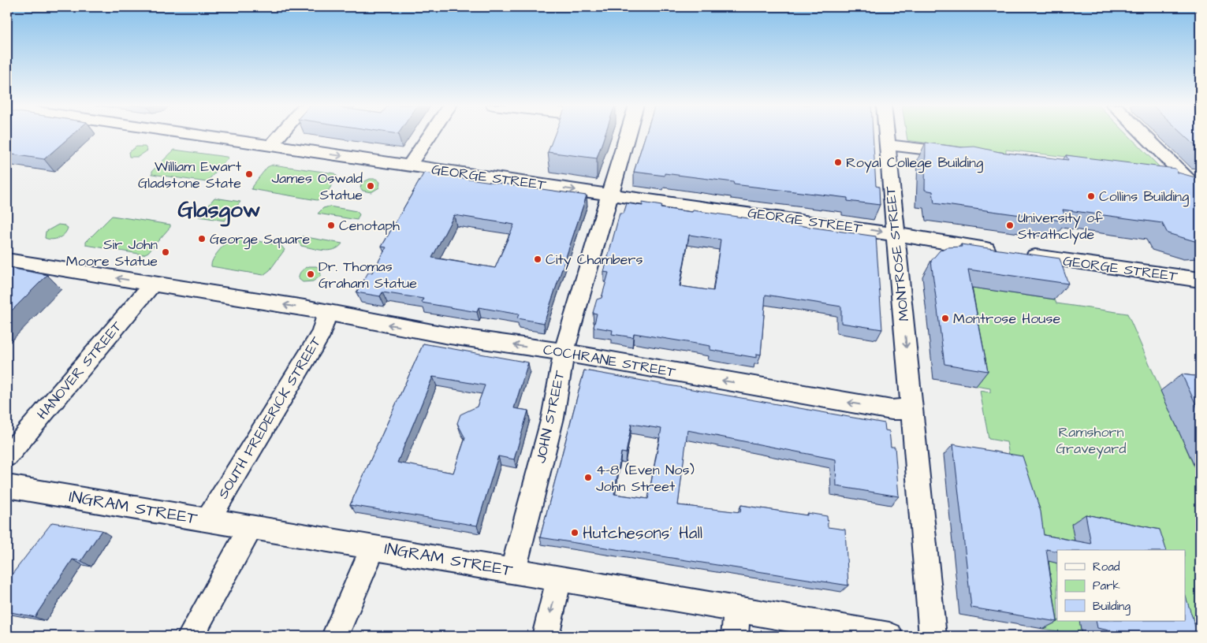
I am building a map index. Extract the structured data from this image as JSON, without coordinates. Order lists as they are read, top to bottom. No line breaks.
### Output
{"streets":{"street":["GEORGE STREET","MONTROSE STREET","COCHRANE STREET","HANOVER STREET","JOHN STREET","SOUTH FREDERICK STREET","INGRAM STREET"]},"crossings":[["GEORGE STREET","MONTROSE STREET"],["GEORGE STREET","JOHN STREET"],["MONTROSE STREET","COCHRANE STREET"],["COCHRANE STREET","JOHN STREET"],["COCHRANE STREET","SOUTH FREDERICK STREET"],["JOHN STREET","INGRAM STREET"],["SOUTH FREDERICK STREET","INGRAM STREET"]],"one_way":["GEORGE STREET","COCHRANE STREET"],"districts":["Glasgow"],"parks":["Ramshorn Graveyard"],"places":["Royal College Building","William Ewart Gladstone State","James Oswald Statue","Collins Building","Cenotaph","University of Strathclyde","George Square","Sir John Moore Statue","City Chambers","Dr. Thomas Graham Statue","Montrose House","4-8 (Even Nos) John Street","Hutchesons' Hall"],"legend":["Road","Park","Building"]}
